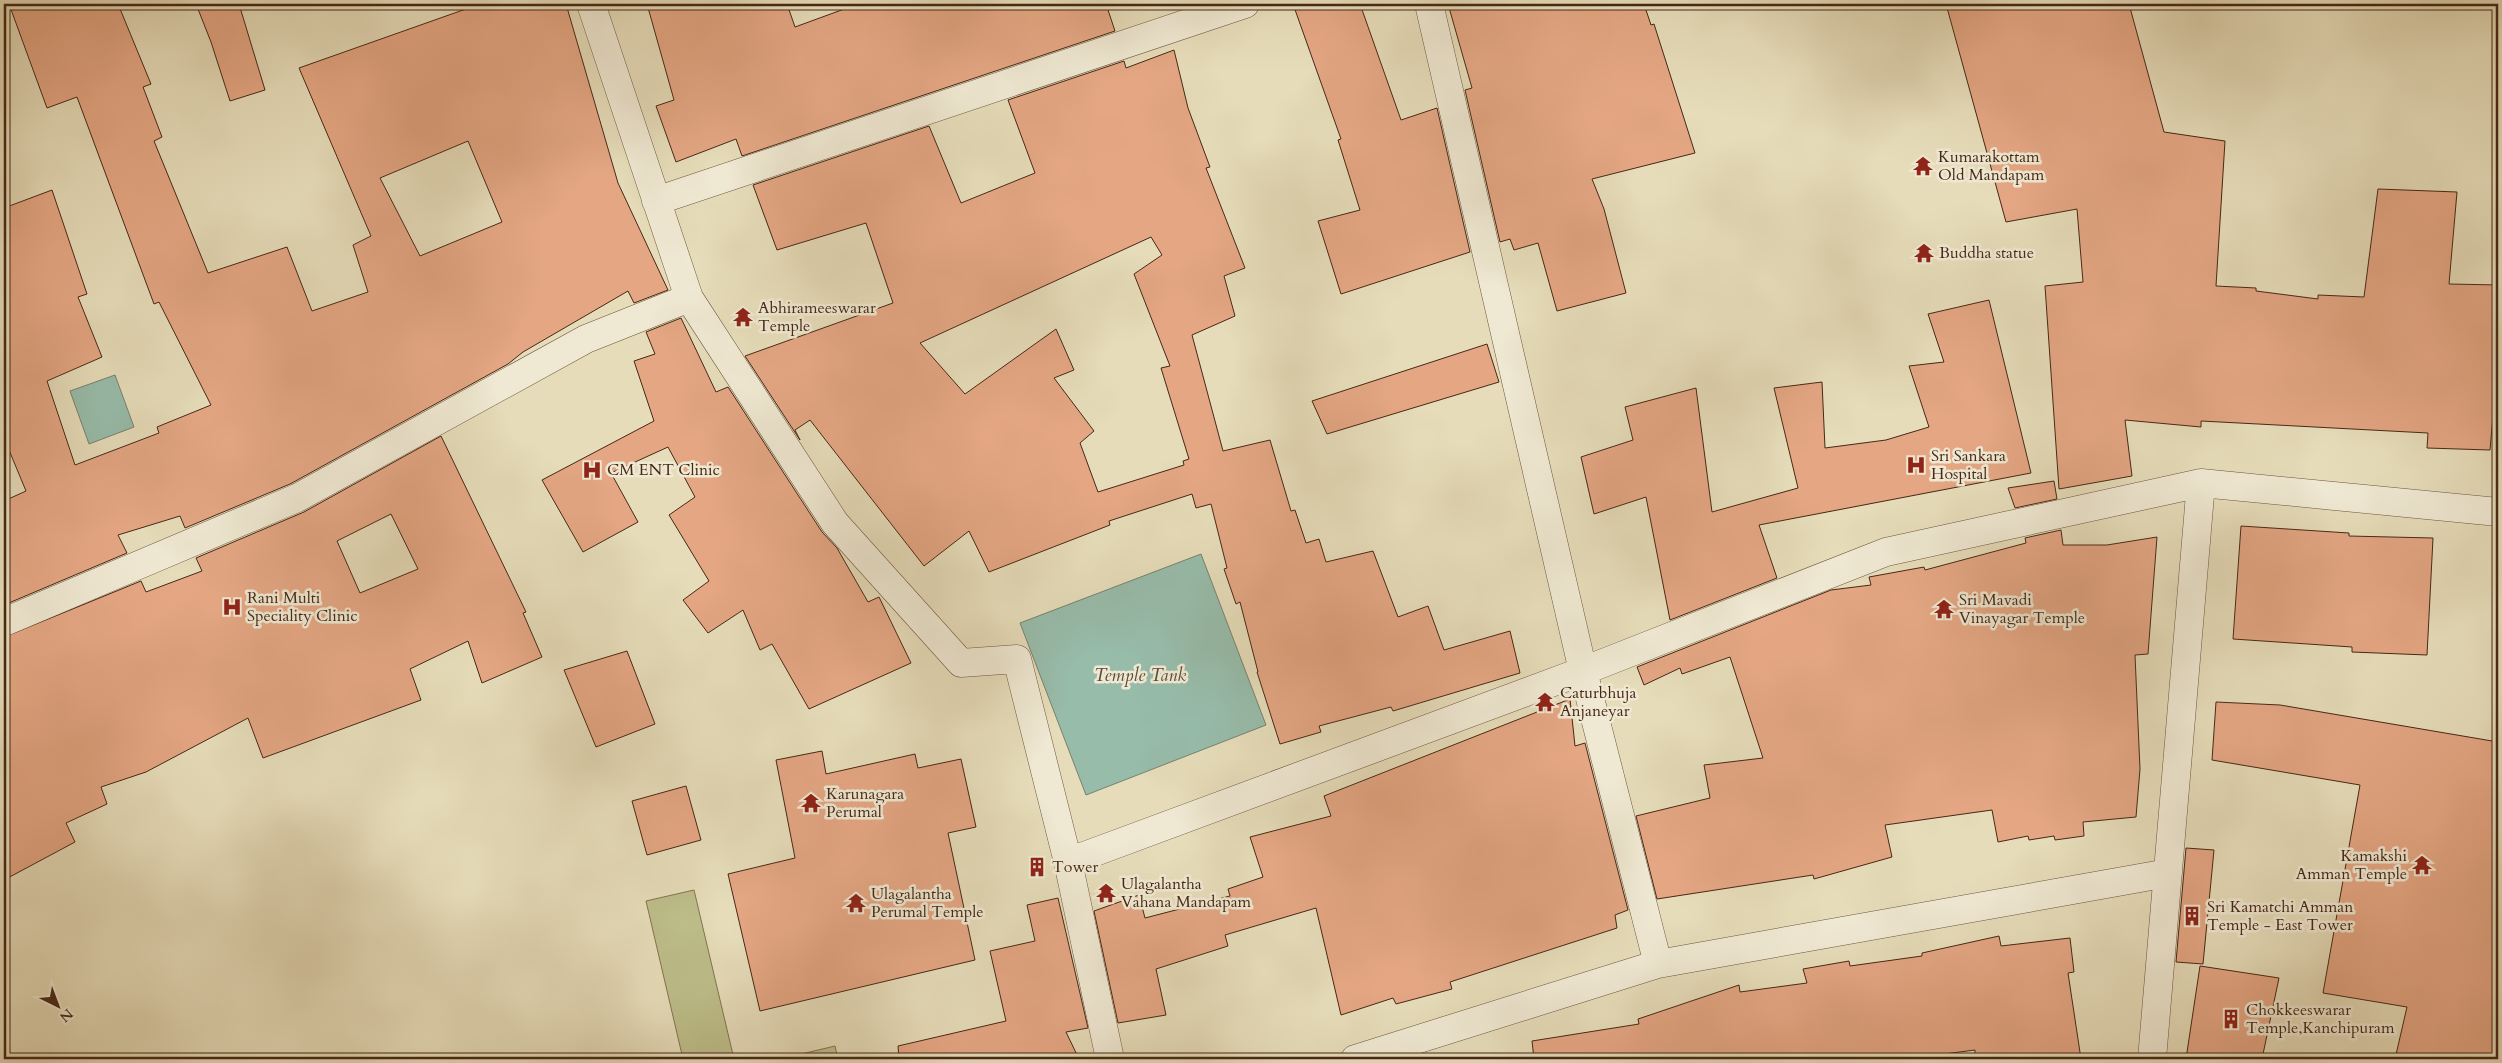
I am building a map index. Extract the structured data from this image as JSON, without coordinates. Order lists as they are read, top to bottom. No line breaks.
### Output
{"water":["Temple Tank"],"places":{"temple":["Kumarakottam Old Mandapam","Buddha statue","Abhirameeswarar Temple","Sri Mavadi Vinayagar Temple","Caturbhuja Anjaneyar","Karunagara Perumal","Kamakshi Amman Temple","Ulagalantha Vahana Mandapam","Ulagalantha Perumal Temple"],"hospital":["Sri Sankara Hospital","CM ENT Clinic","Rani Multi Speciality Clinic"],"building":["Tower","Sri Kamatchi Amman Temple - East Tower","Chokkeeswarar Temple,Kanchipuram"]},"north":"bottom right"}
